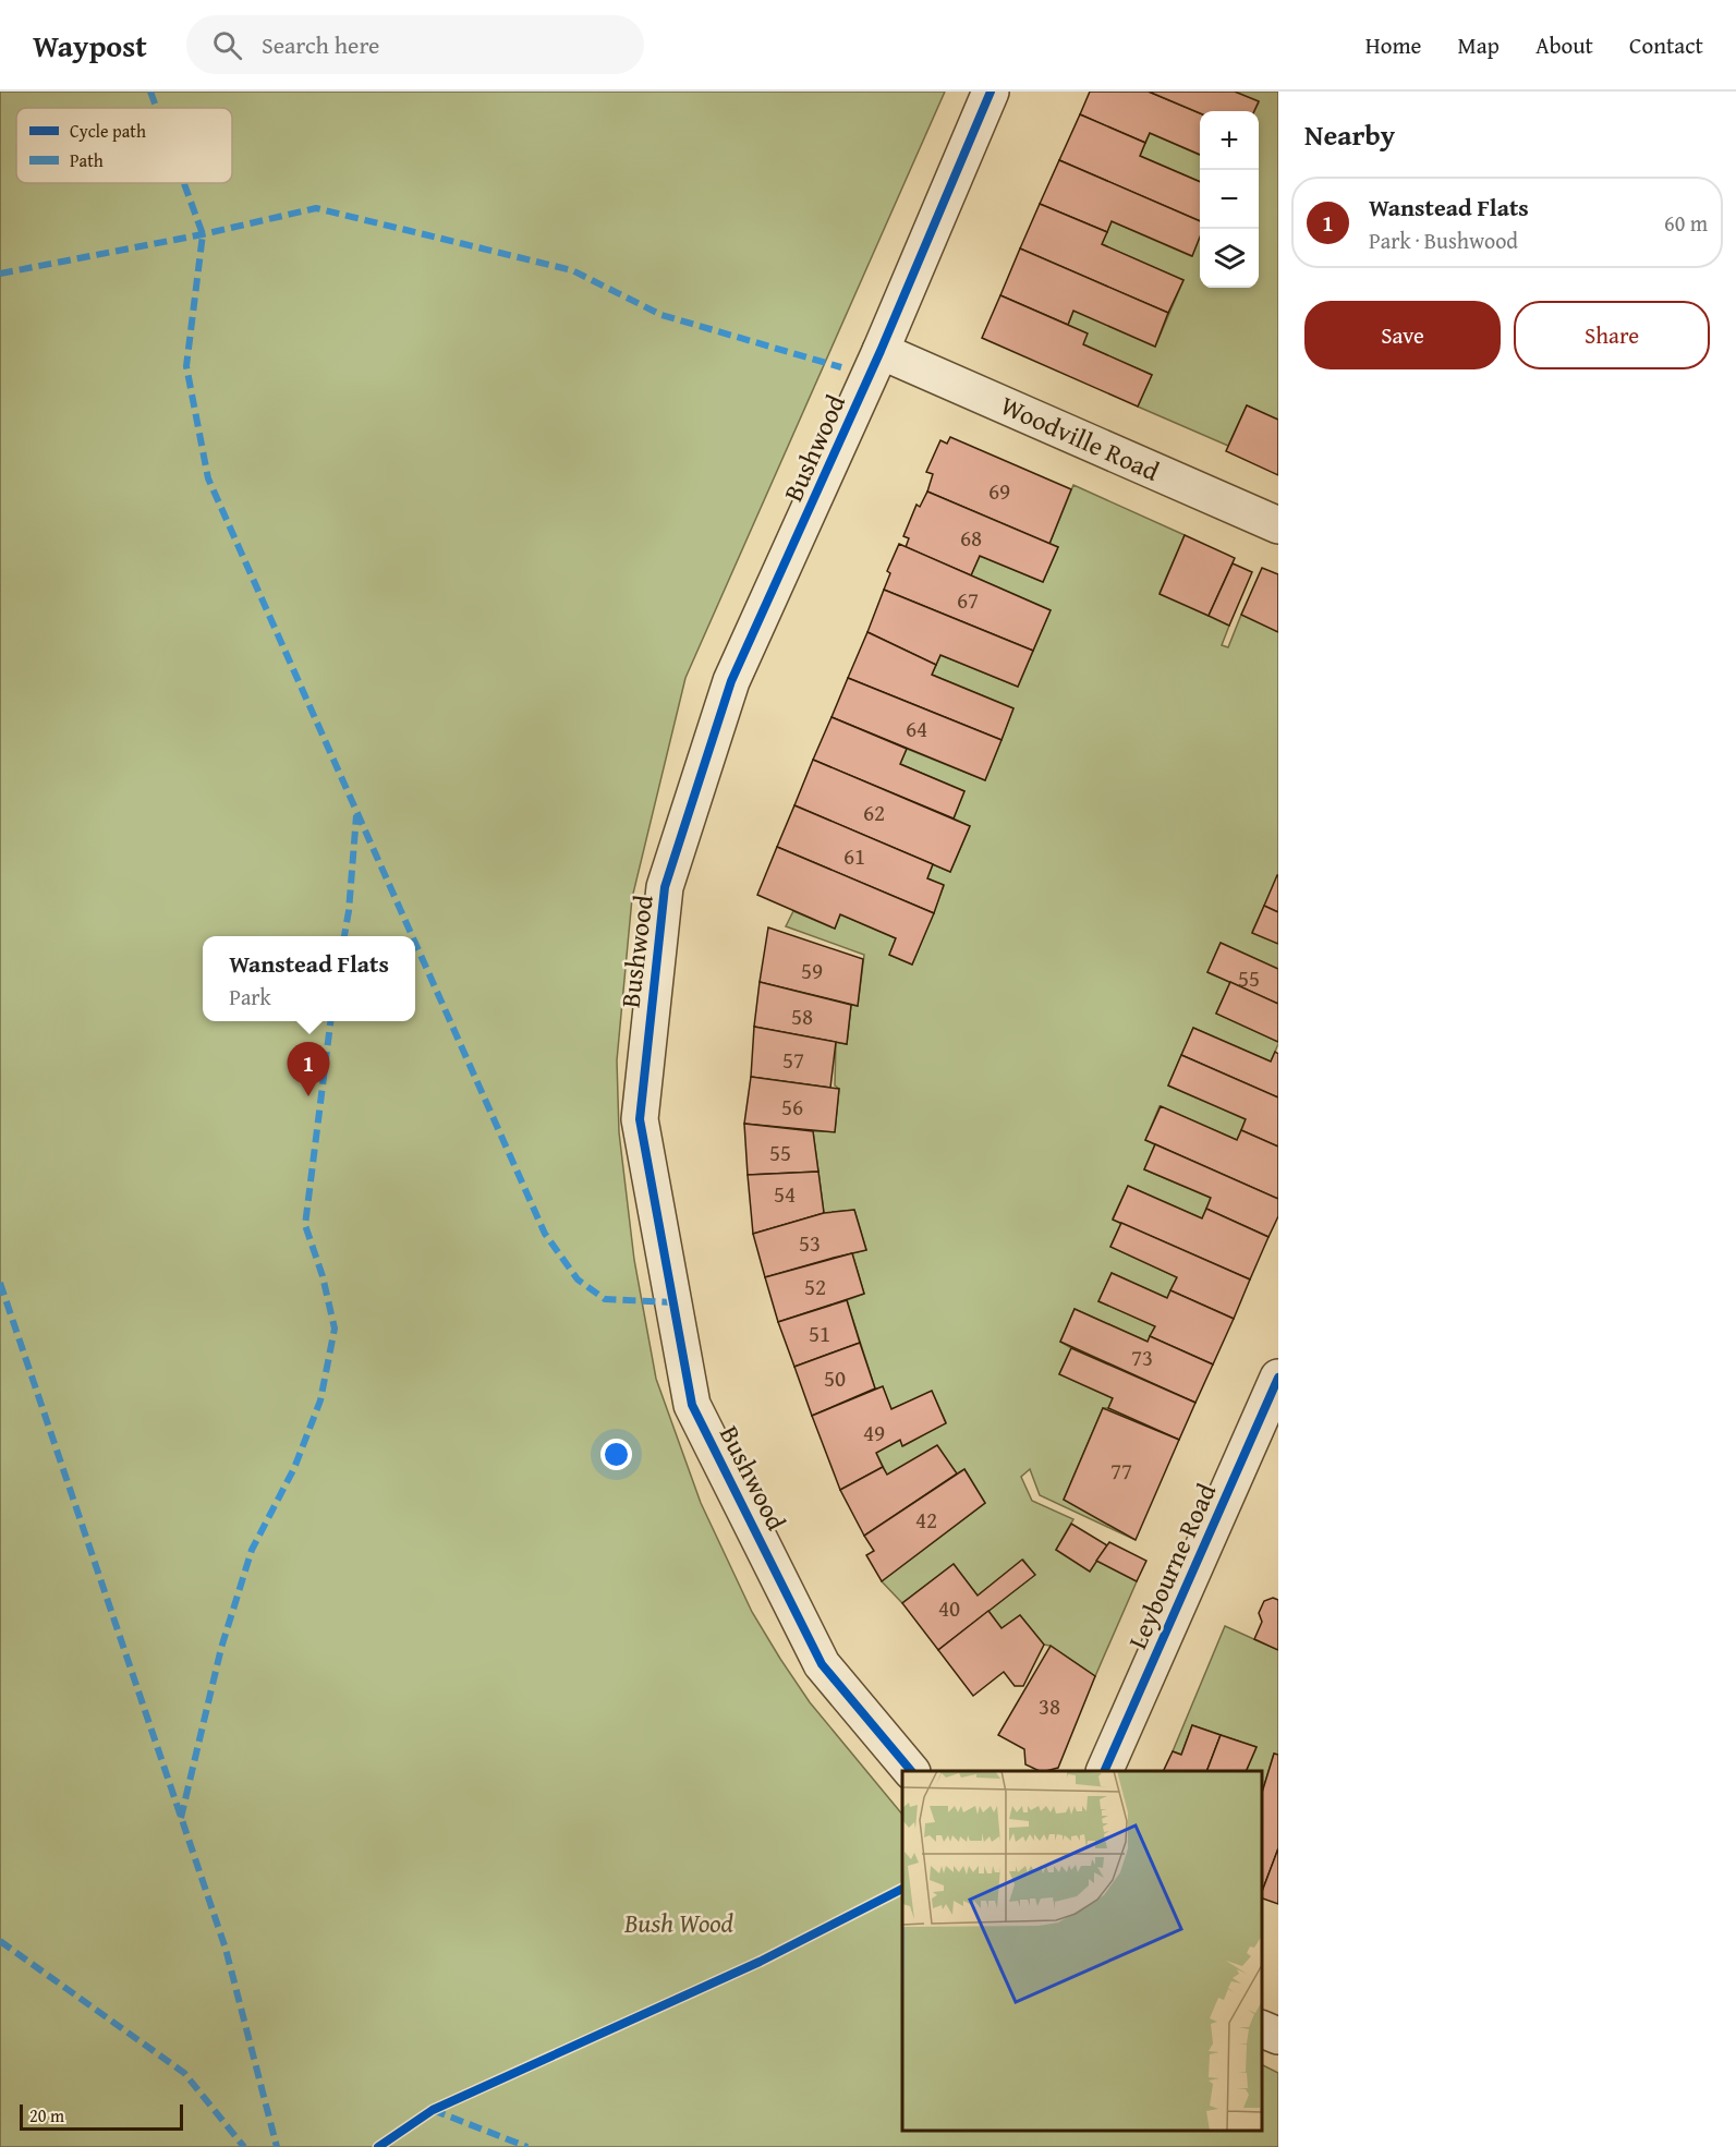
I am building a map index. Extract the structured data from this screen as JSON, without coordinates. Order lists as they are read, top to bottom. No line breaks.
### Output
{"streets":{"street":["Woodville Road","Bushwood","Leybourne Road"]},"crossings":[["Woodville Road","Bushwood"]],"parks":["Bush Wood"],"house_numbers":["69","68","67","64","62","61","59","55","58","57","56","55","54","53","52","51","73","50","49","77","42","40","38"],"legend":["Cycle path","Path"],"scale_bar":"20 m","page":{"header":"Waypost","search":"Search here","nav":["Home","Map","About","Contact"],"heading":"Nearby","map_buttons":["+","−"],"list":[{"mark":"1","name":"Wanstead Flats","note":"Park · Bushwood","value":"60 m"}],"buttons":["Save","Share"],"popup":["Wanstead Flats","Park"],"pins":"1","scale":"20 m"}}
